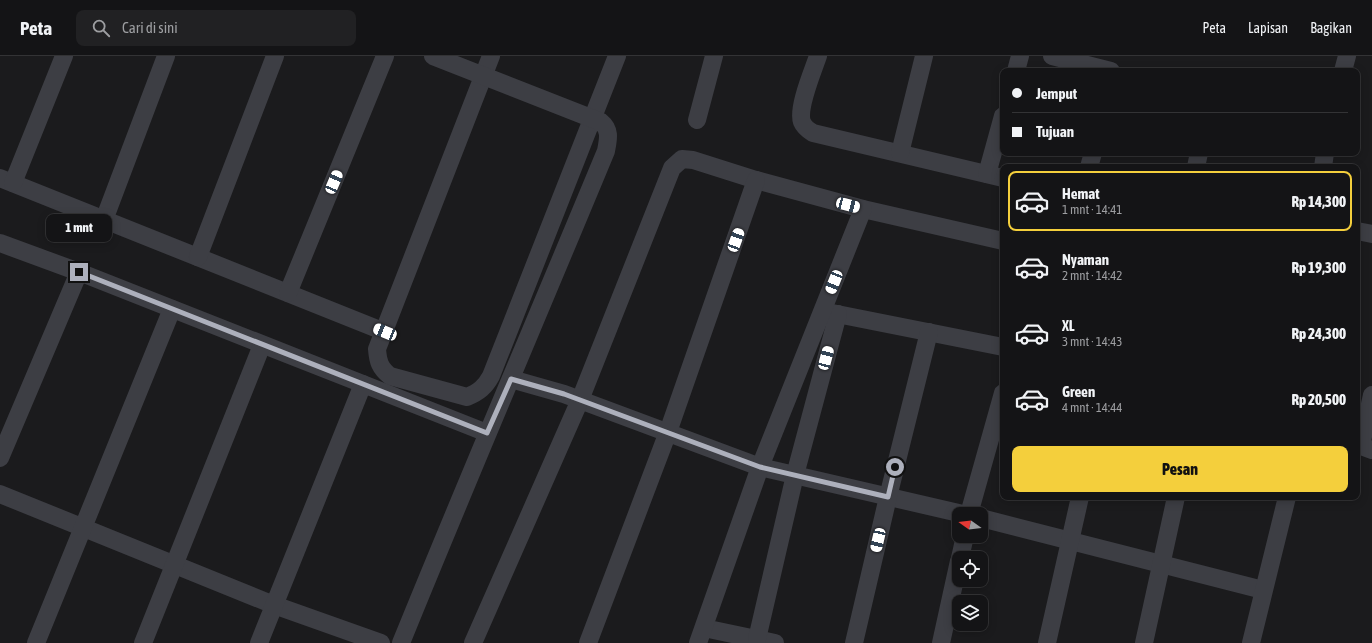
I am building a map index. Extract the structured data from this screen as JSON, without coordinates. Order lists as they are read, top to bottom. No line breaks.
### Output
{"north":"left","page":{"header":"Peta","search":"Cari di sini","nav":["Peta","Lapisan","Bagikan"],"banner":["Jemput","Tujuan"],"list":[{"name":"Hemat","note":"1 mnt · 14:41","value":"Rp 14,300"},{"name":"Nyaman","note":"2 mnt · 14:42","value":"Rp 19,300"},{"name":"XL","note":"3 mnt · 14:43","value":"Rp 24,300"},{"name":"Green","note":"4 mnt · 14:44","value":"Rp 20,500"}],"bubble":"1 mnt","buttons":"Pesan"}}
